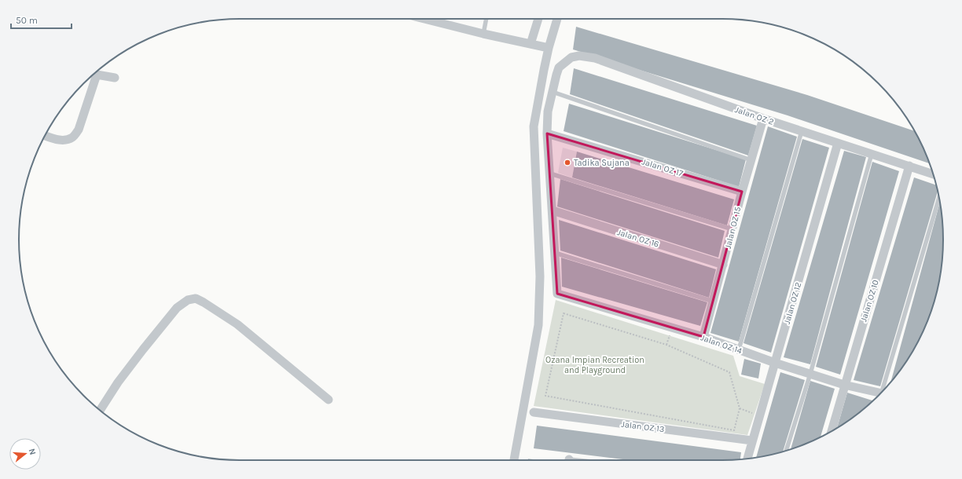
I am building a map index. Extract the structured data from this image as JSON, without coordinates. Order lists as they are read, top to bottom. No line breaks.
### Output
{"streets":{"street":["Jalan OZ 2","Jalan OZ 17","Jalan OZ 15","Jalan OZ 16","Jalan OZ 10","Jalan OZ 12","Jalan OZ 14","Jalan OZ 13"]},"crossings":[["Jalan OZ 2","Jalan OZ 15"],["Jalan OZ 2","Jalan OZ 10"],["Jalan OZ 2","Jalan OZ 12"],["Jalan OZ 17","Jalan OZ 15"],["Jalan OZ 15","Jalan OZ 16"],["Jalan OZ 15","Jalan OZ 14"],["Jalan OZ 10","Jalan OZ 14"],["Jalan OZ 12","Jalan OZ 14"],["Jalan OZ 12","Jalan OZ 13"]],"parks":["Ozana Impian Recreation and Playground"],"places":["Tadika Sujana"],"scale_bar":"50 m","north":"right"}
